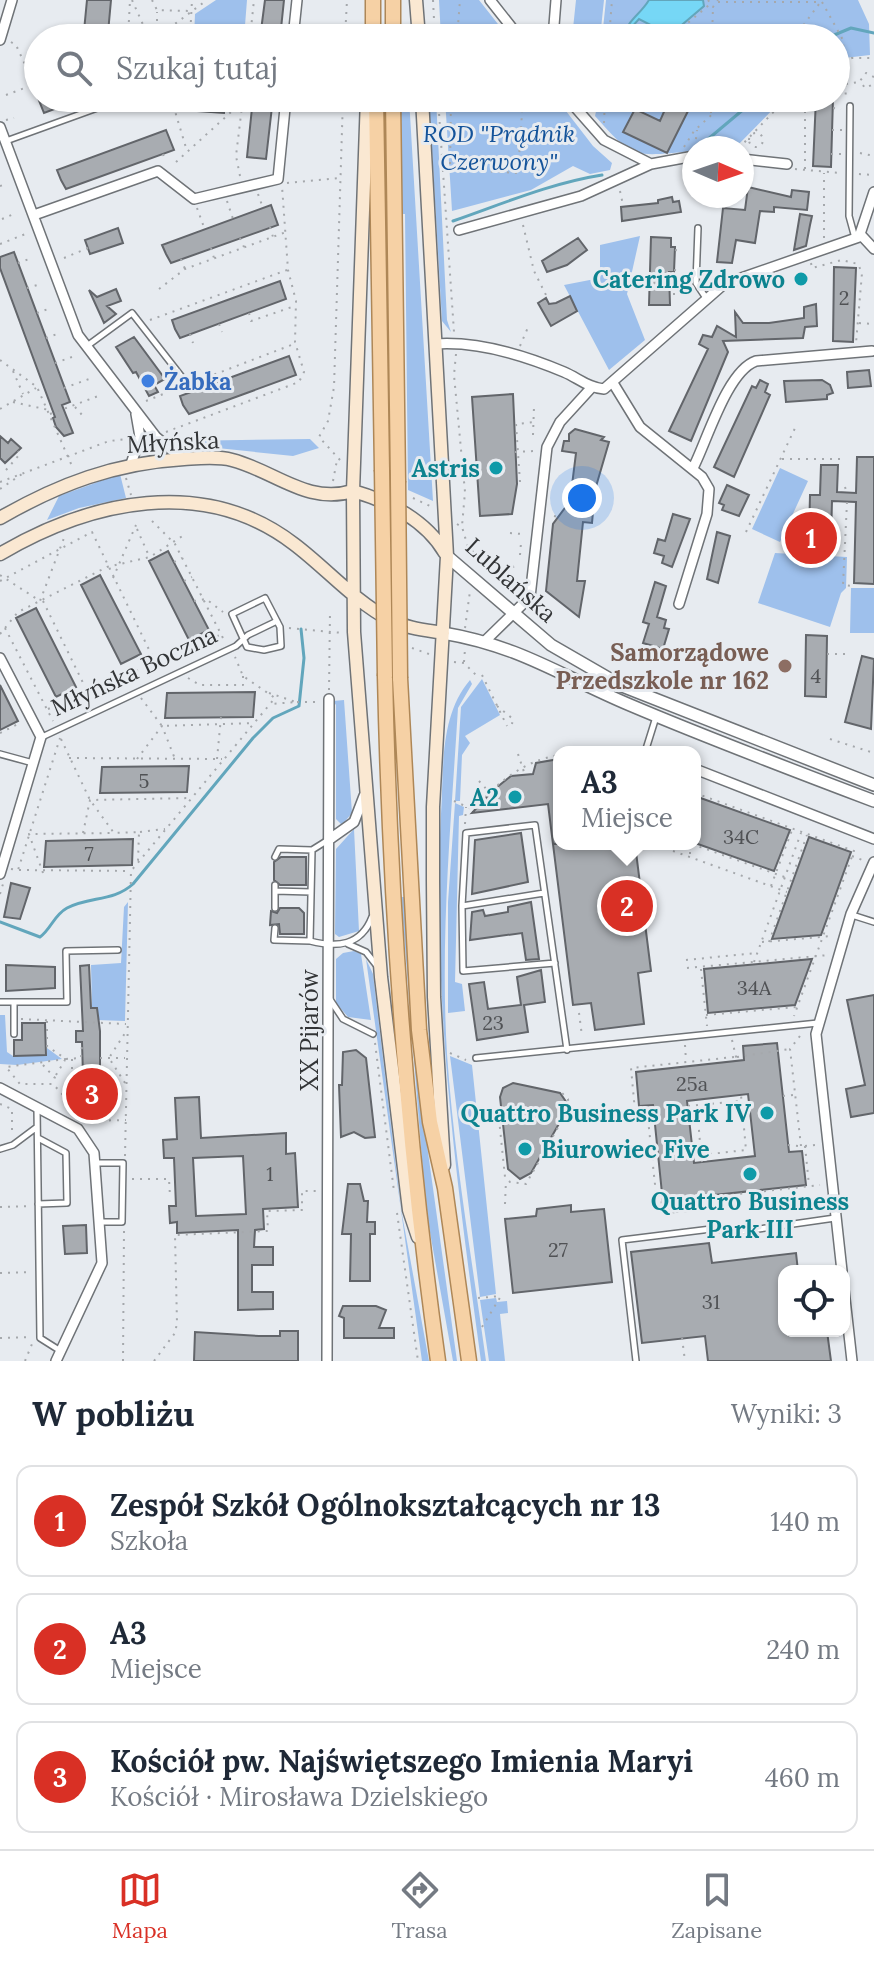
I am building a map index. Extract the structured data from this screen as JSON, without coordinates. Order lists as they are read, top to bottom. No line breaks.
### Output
{"streets":{"main road":["Młyńska","Lublańska"],"street":["Młyńska Boczna","XX Pijarów"]},"parks":["ROD \"Prądnik Czerwony\""],"places":["Catering Zdrowo","Żabka","Astris","Samorządowe Przedszkole nr 162","A2","Quattro Business Park IV","Biurowiec Five","Quattro Business Park III"],"house_numbers":["2","4","5","34C","7","34A","23","25a","1","27","31"],"north":"right","page":{"search":"Szukaj tutaj","pins":["1","2","3"],"popup":["A3","Miejsce"],"heading":["W pobliżu","Wyniki: 3"],"list":[{"mark":"1","name":"Zespół Szkół Ogólnokształcących nr 13","note":"Szkoła","value":"140 m"},{"mark":"2","name":"A3","note":"Miejsce","value":"240 m"},{"mark":"3","name":"Kościół pw. Najświętszego Imienia Maryi","note":"Kościół · Mirosława Dzielskiego","value":"460 m"}],"nav":["Mapa","Trasa","Zapisane"]}}
